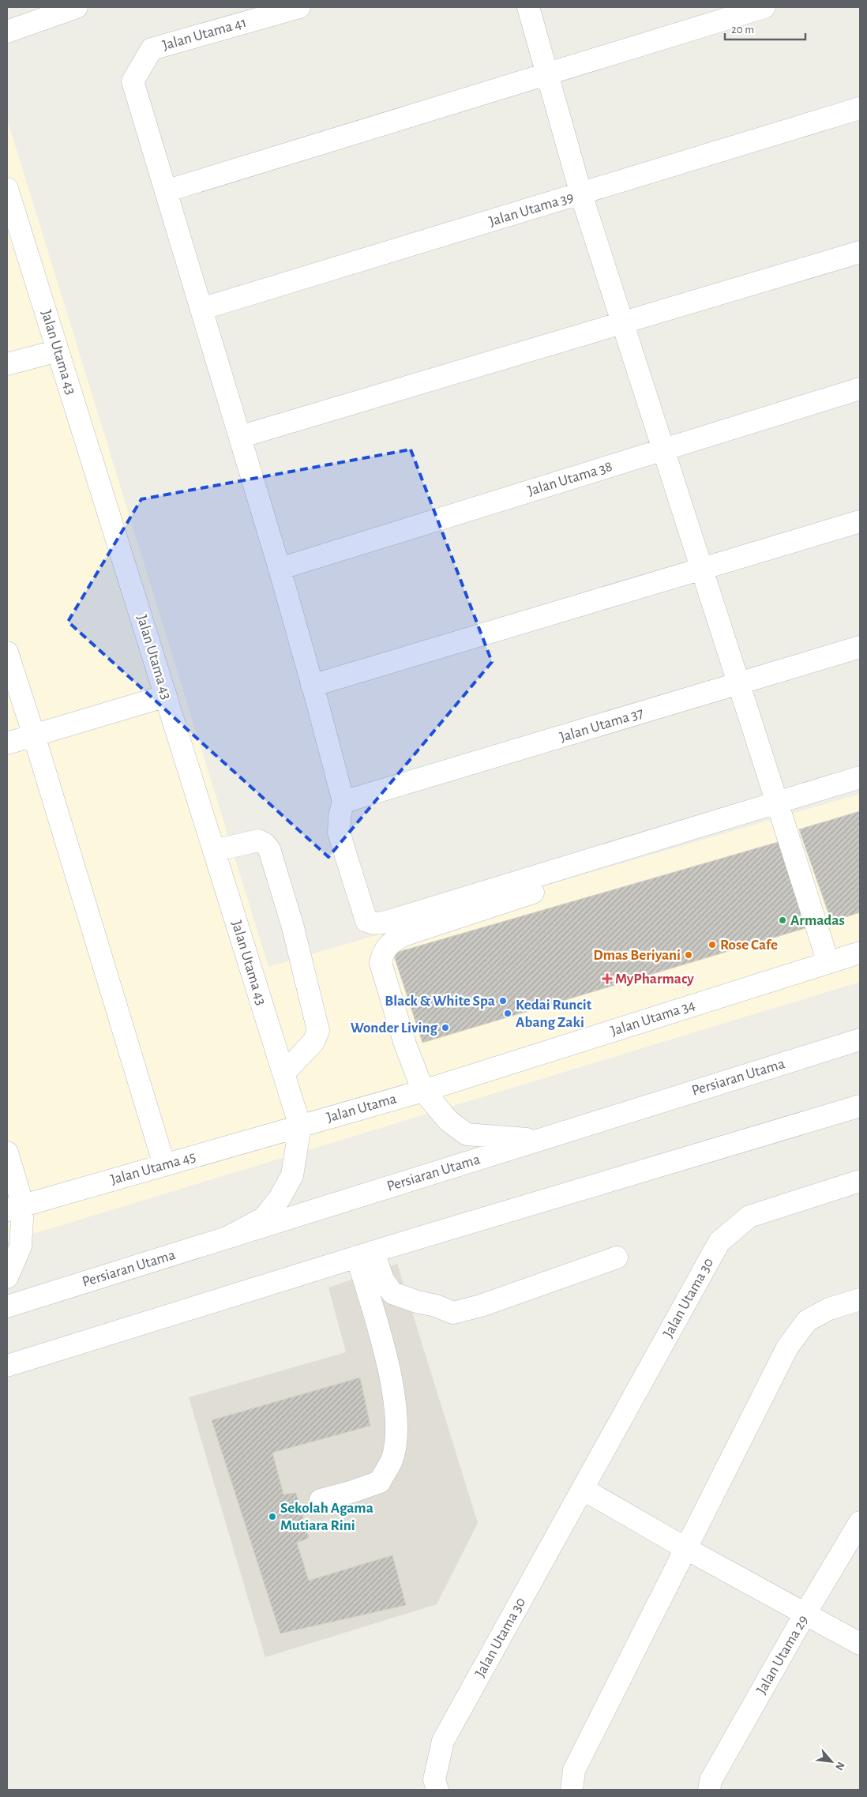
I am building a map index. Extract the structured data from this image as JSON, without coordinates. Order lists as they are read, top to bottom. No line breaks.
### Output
{"streets":{"street":["Jalan Utama 41","Jalan Utama 39","Jalan Utama 43","Jalan Utama 38","Jalan Utama 37","Jalan Utama 34","Persiaran Utama","Jalan Utama","Jalan Utama 45","Jalan Utama 30","Jalan Utama 29"]},"crossings":[["Jalan Utama 41","Jalan Utama 39"],["Jalan Utama 41","Jalan Utama 38"],["Jalan Utama 41","Jalan Utama 37"],["Jalan Utama 43","Jalan Utama"],["Jalan Utama 43","Jalan Utama 45"],["Jalan Utama 34","Jalan Utama"],["Jalan Utama","Jalan Utama 45"]],"places":{"other":["Armadas","Rose Cafe","Dmas Beriyani","Black & White Spa","Kedai Runcit Abang Zaki","Wonder Living","Sekolah Agama Mutiara Rini"],"health":["MyPharmacy"]},"scale_bar":"20 m","north":"bottom right"}
